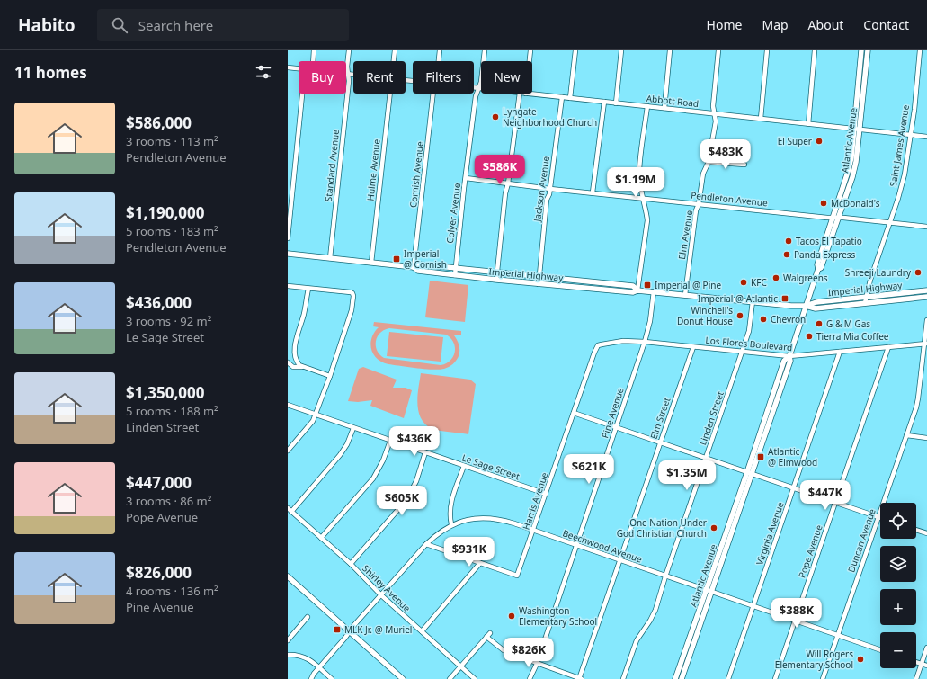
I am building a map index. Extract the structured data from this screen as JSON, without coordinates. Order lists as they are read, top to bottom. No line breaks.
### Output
{"streets":{"main road":["Atlantic Avenue","Imperial Highway"],"street":["Abbott Road","Saint James Avenue","Standard Avenue","Hulme Avenue","Cornish Avenue","Jackson Avenue","Pendleton Avenue","Colyer Avenue","Elm Avenue","Los Flores Boulevard","Pine Avenue","Elm Street","Linden Street","Le Sage Street","Harris Avenue","Virginia Avenue","Duncan Avenue","Beechwood Avenue","Pope Avenue","Shirley Avenue"]},"crossings":[["Abbott Road","Atlantic Avenue"],["Abbott Road","Saint James Avenue"],["Abbott Road","Standard Avenue"],["Abbott Road","Jackson Avenue"],["Abbott Road","Colyer Avenue"],["Abbott Road","Elm Avenue"],["Atlantic Avenue","Pendleton Avenue"],["Atlantic Avenue","Imperial Highway"],["Atlantic Avenue","Los Flores Boulevard"],["Atlantic Avenue","Beechwood Avenue"],["Saint James Avenue","Pendleton Avenue"],["Saint James Avenue","Imperial Highway"],["Standard Avenue","Imperial Highway"],["Hulme Avenue","Imperial Highway"],["Cornish Avenue","Imperial Highway"],["Jackson Avenue","Pendleton Avenue"],["Jackson Avenue","Imperial Highway"],["Pendleton Avenue","Colyer Avenue"],["Pendleton Avenue","Elm Avenue"],["Colyer Avenue","Imperial Highway"],["Elm Avenue","Imperial Highway"],["Imperial Highway","Pine Avenue"],["Imperial Highway","Linden Street"],["Los Flores Boulevard","Pine Avenue"],["Los Flores Boulevard","Elm Street"],["Los Flores Boulevard","Linden Street"],["Los Flores Boulevard","Harris Avenue"],["Los Flores Boulevard","Virginia Avenue"],["Los Flores Boulevard","Duncan Avenue"],["Los Flores Boulevard","Pope Avenue"],["Pine Avenue","Beechwood Avenue"],["Elm Street","Beechwood Avenue"],["Linden Street","Beechwood Avenue"],["Le Sage Street","Harris Avenue"],["Harris Avenue","Beechwood Avenue"],["Virginia Avenue","Beechwood Avenue"],["Duncan Avenue","Beechwood Avenue"],["Beechwood Avenue","Pope Avenue"],["Beechwood Avenue","Shirley Avenue"]],"places":{"other":["Lyngate Neighborhood Church","El Super","McDonald's","Tacos El Tapatio","Panda Express","Shreeji Laundry","Walgreens","KFC","Winchell's Donut House","Chevron","G & M Gas","Tierra Mia Coffee","One Nation Under God Christian Church","Washington Elementary School","Will Rogers Elementary School"],"transit":["Imperial @ Cornish","Imperial @ Pine","Imperial @ Atlantic","Atlantic @ Elmwood","MLK Jr. @ Muriel"]},"page":{"header":"Habito","search":"Search here","nav":["Home","Map","About","Contact"],"heading":"11 homes","chip":["Buy","Rent","Filters","New"],"list":[{"name":"$586,000","note":"3 rooms · 113 m² · Pendleton Avenue"},{"name":"$1,190,000","note":"5 rooms · 183 m² · Pendleton Avenue"},{"name":"$436,000","note":"3 rooms · 92 m² · Le Sage Street"},{"name":"$1,350,000","note":"5 rooms · 188 m² · Linden Street"},{"name":"$447,000","note":"3 rooms · 86 m² · Pope Avenue"},{"name":"$826,000","note":"4 rooms · 136 m² · Pine Avenue"}],"price":["$483K","$586K","$1.19M","$436K","$621K","$1.35M","$447K","$605K","$931K","$388K","$826K"],"map_buttons":["+","−"]}}
